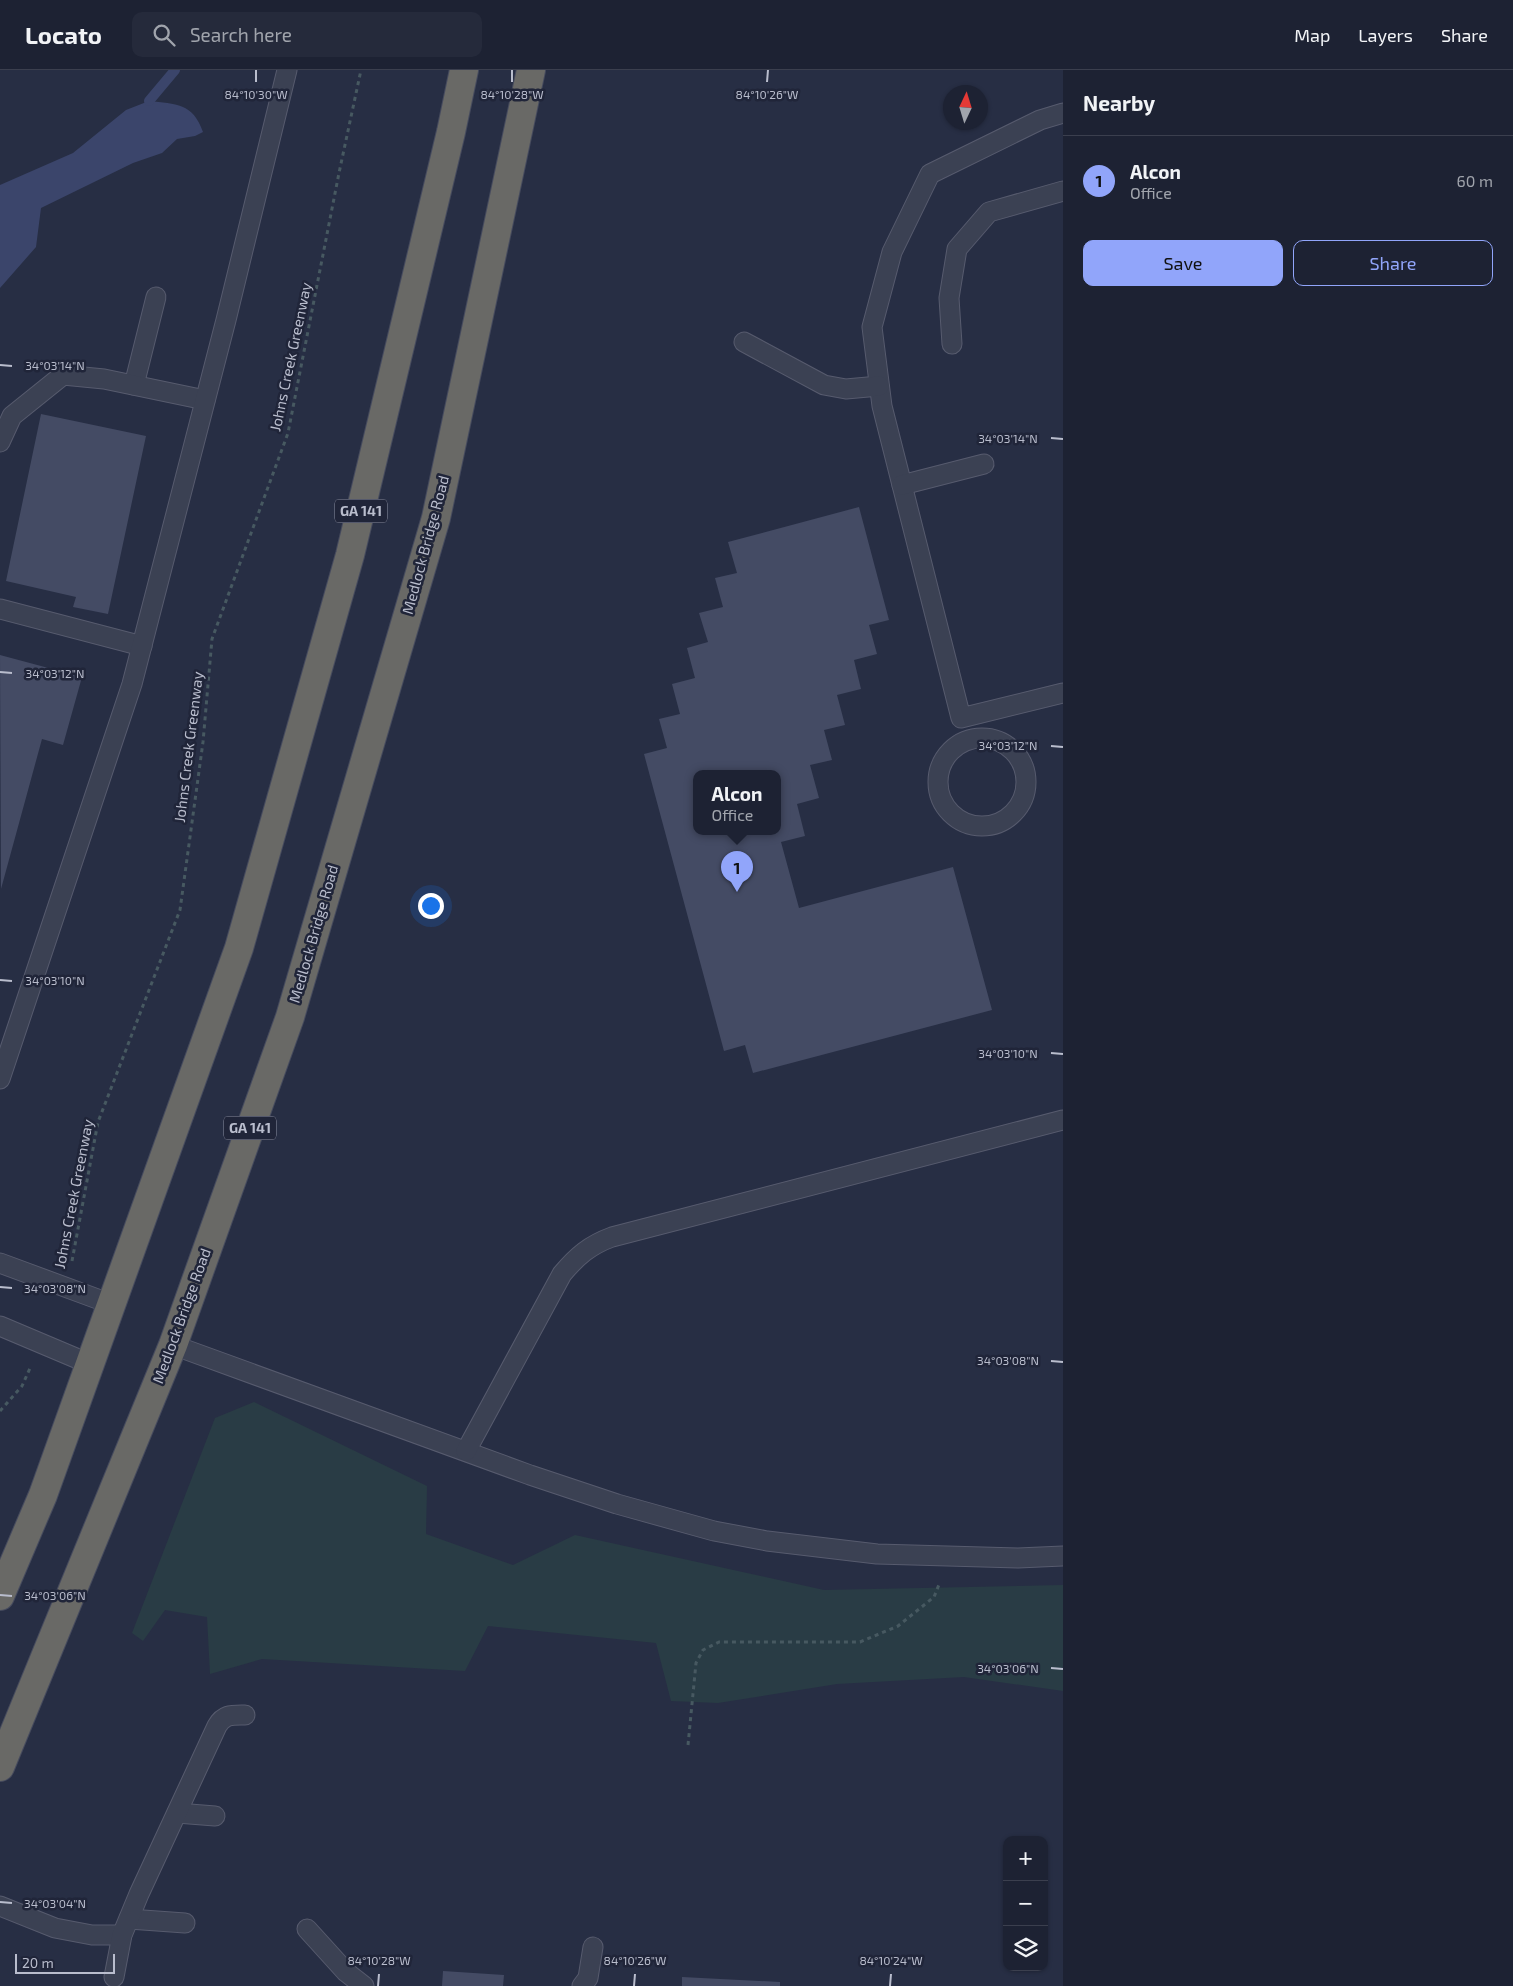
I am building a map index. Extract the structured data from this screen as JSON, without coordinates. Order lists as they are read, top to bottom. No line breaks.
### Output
{"streets":{"highway":["GA 141","Medlock Bridge Road"],"path":["Johns Creek Greenway"]},"scale_bar":"20 m","north":"top","page":{"header":"Locato","search":"Search here","nav":["Map","Layers","Share"],"heading":"Nearby","list":[{"mark":"1","name":"Alcon","note":"Office","value":"60 m"}],"buttons":["Save","Share"],"popup":["Alcon","Office"],"pins":"1","map_buttons":["+","−"],"scale":"20 m"},"coordinates":["84°10'30\"W","84°10'28\"W","84°10'26\"W","34°03'14\"N","34°03'12\"N","34°03'10\"N","34°03'08\"N","34°03'06\"N","34°03'04\"N","84°10'24\"W"]}
